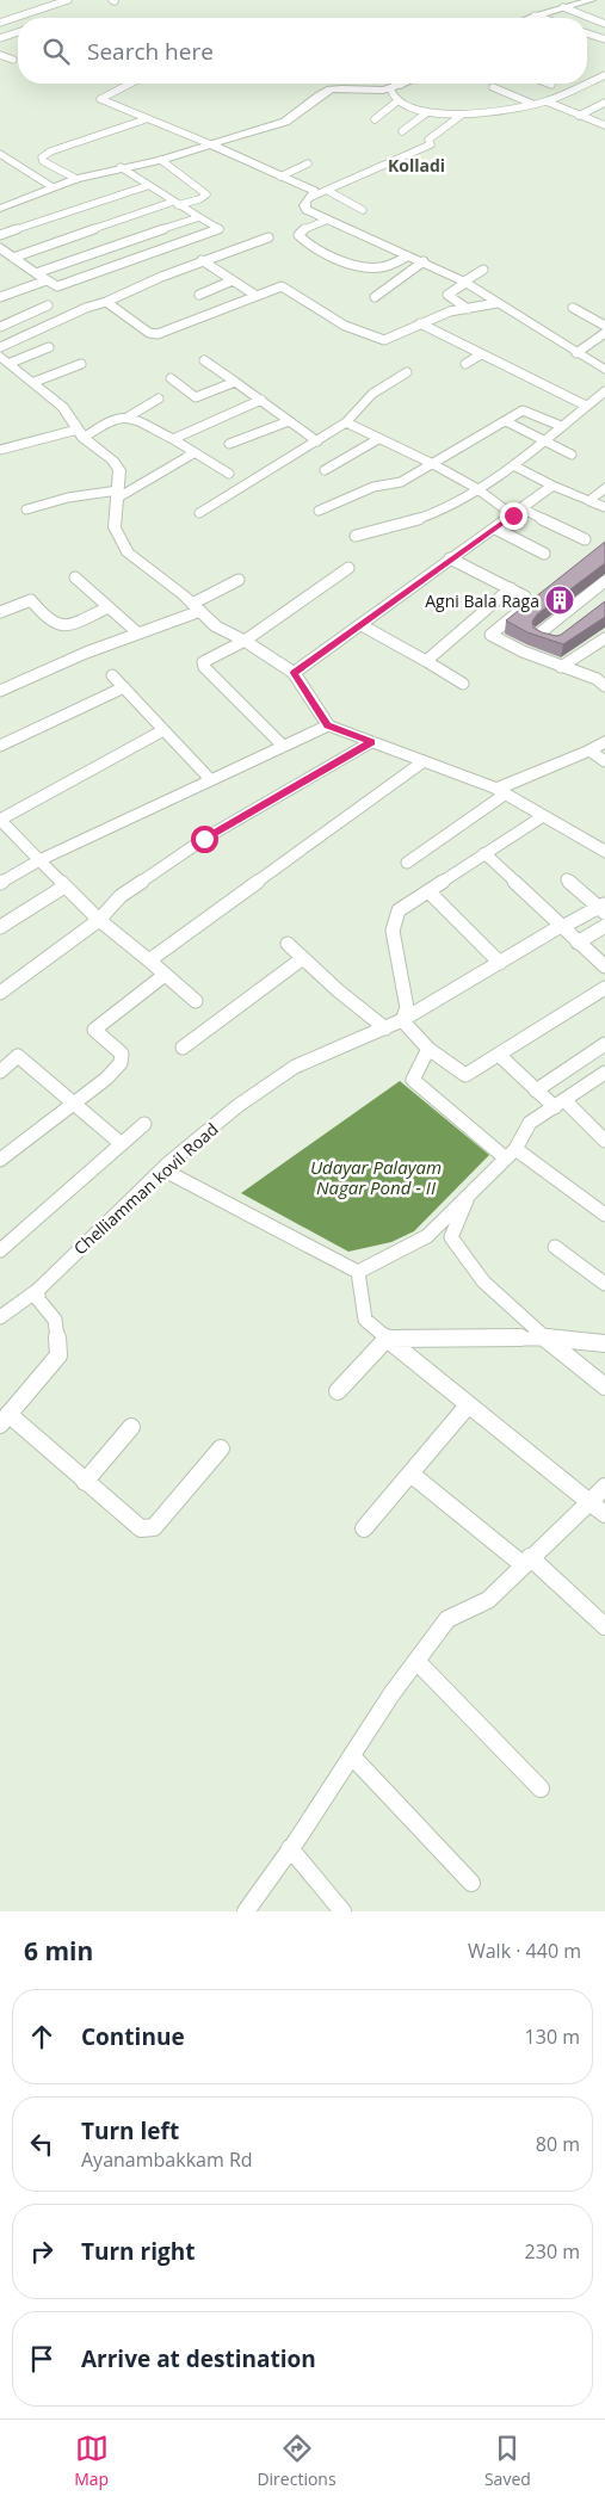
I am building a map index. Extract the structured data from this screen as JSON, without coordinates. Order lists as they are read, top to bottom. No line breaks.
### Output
{"streets":{"street":["Chelliamman kovil Road"]},"districts":["Kolladi"],"water":["Udayar Palayam Nagar Pond - II"],"places":{"building":["Agni Bala Raga"]},"page":{"search":"Search here","heading":["6 min","Walk · 440 m"],"list":[["Continue","130 m"],["Turn left","Ayanambakkam Rd","80 m"],["Turn right","230 m"],"Arrive at destination"],"nav":["Map","Directions","Saved"]}}
